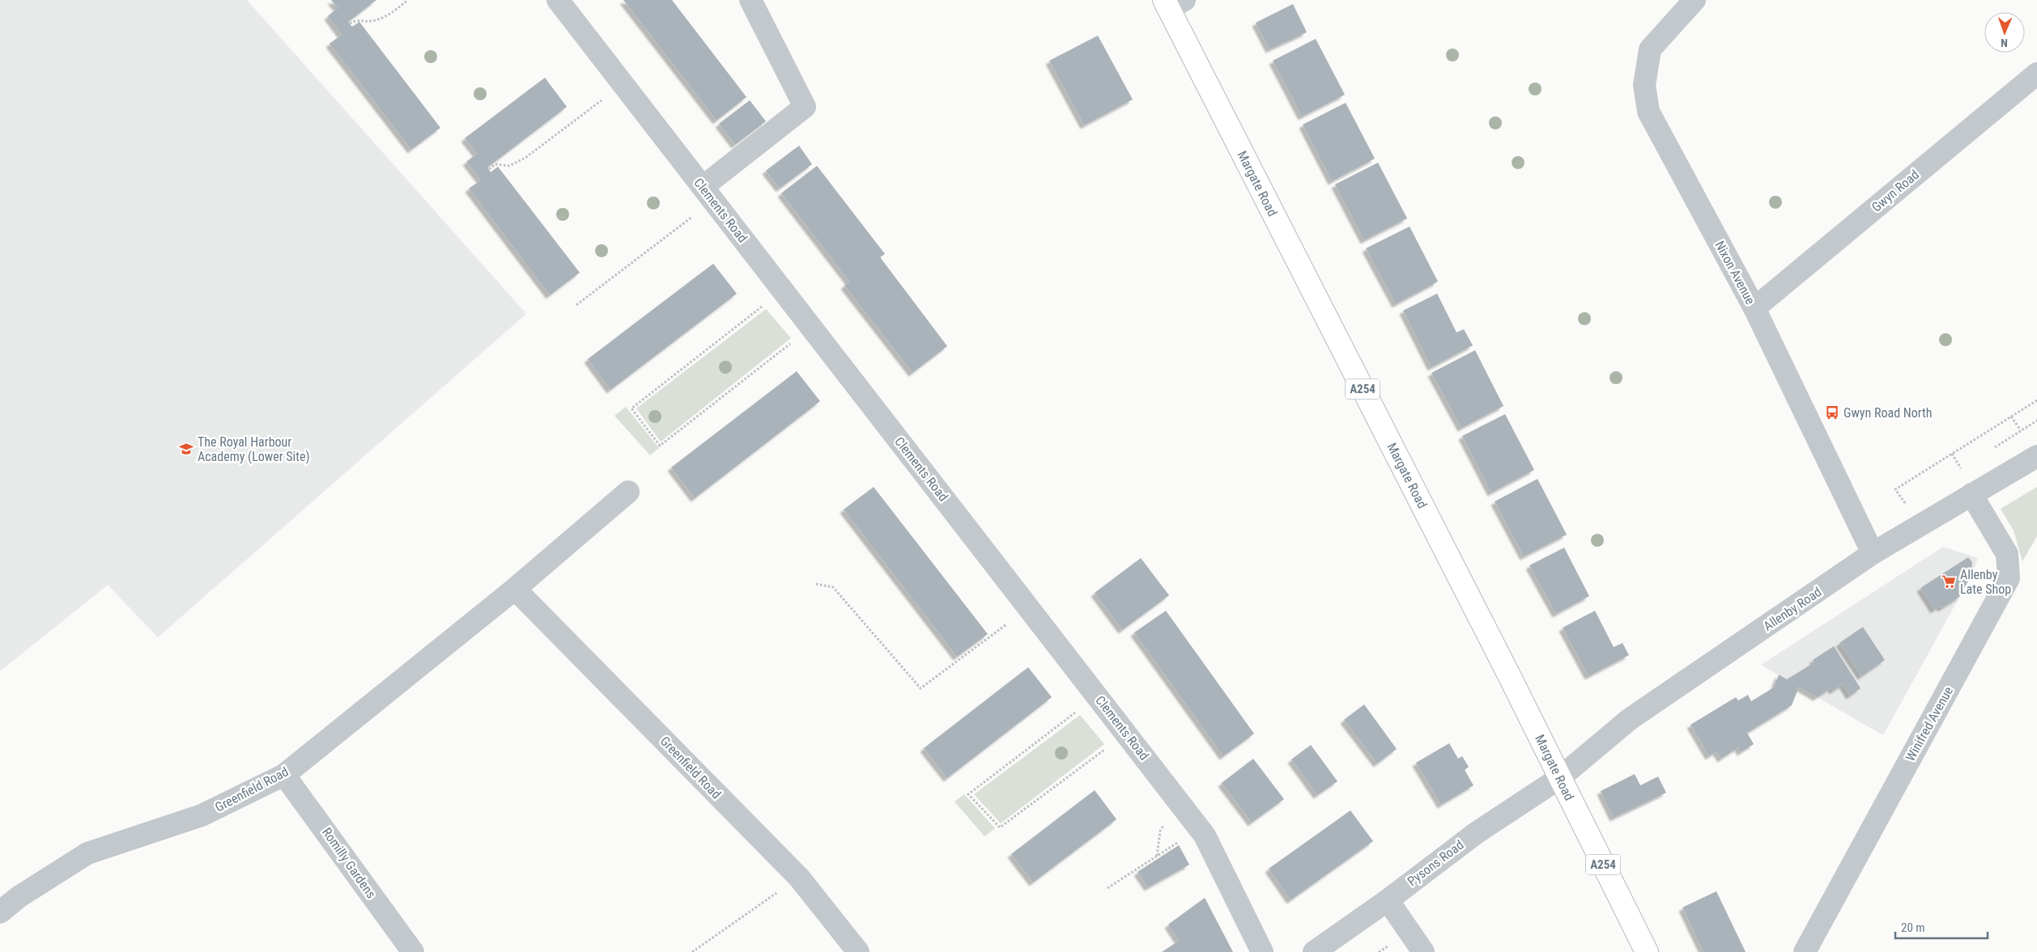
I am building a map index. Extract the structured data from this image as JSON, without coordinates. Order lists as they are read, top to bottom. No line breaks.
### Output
{"streets":{"main road":["Margate Road","A254"],"street":["Gwyn Road","Clements Road","Nixon Avenue","Allenby Road","Winifred Avenue","Greenfield Road","Romilly Gardens","Pysons Road"]},"crossings":[["Margate Road","Allenby Road"],["Margate Road","Pysons Road"],["Gwyn Road","Nixon Avenue"],["Nixon Avenue","Allenby Road"],["Allenby Road","Winifred Avenue"],["Allenby Road","Pysons Road"],["Greenfield Road","Romilly Gardens"]],"places":{"bus stop":["Gwyn Road North"],"school or university":["The Royal Harbour Academy (Lower Site)"],"supermarket":["Allenby Late Shop"]},"scale_bar":"20 m","north":"bottom"}
